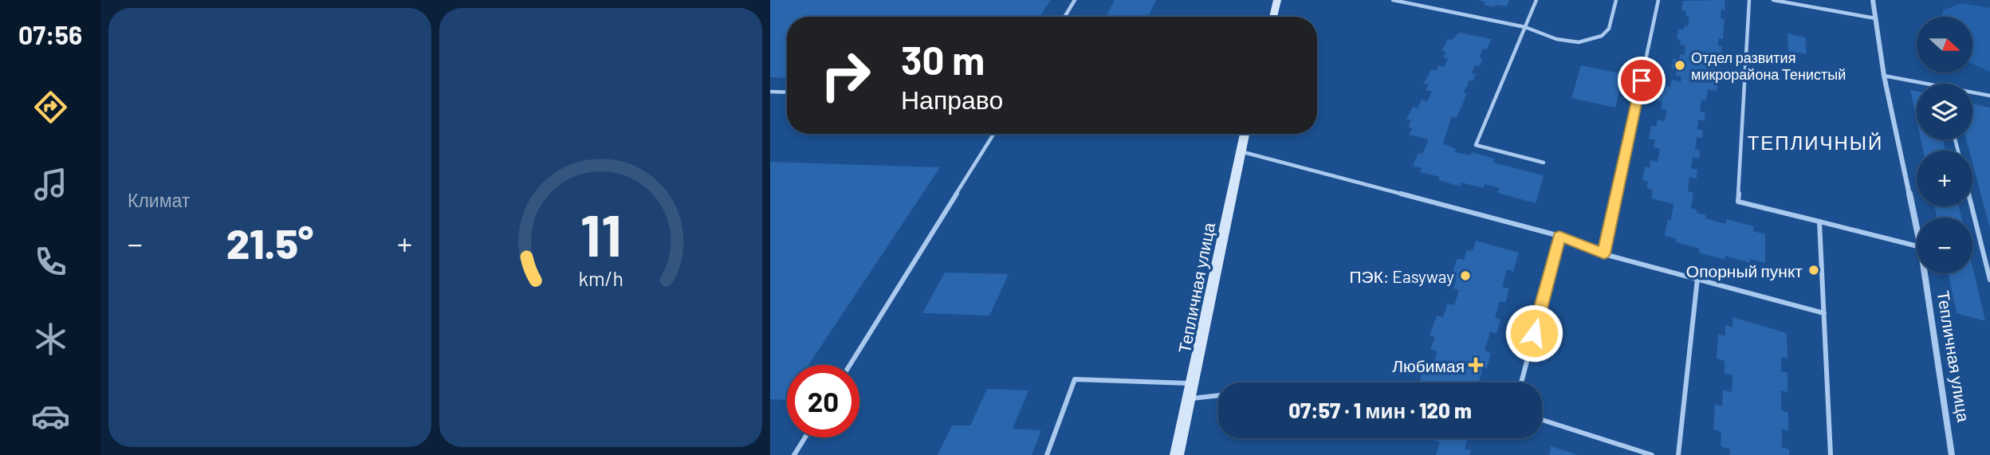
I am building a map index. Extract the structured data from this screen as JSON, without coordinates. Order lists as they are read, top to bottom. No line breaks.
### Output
{"streets":{"street":["Тепличная улица"]},"districts":["ТЕПЛИЧНЫЙ"],"places":{"other":["Отдел развития микрорайона Тенистый","Опорный пункт","ПЭК: Easyway"],"health":["Любимая"]},"north":"right","page":{"tabs":"07:56","tile":"Климат","map_buttons":["+","−"],"turn":["30 m","Направо"],"heat":["−","21.5°","+"],"limit":"20","trip":"07:57 · 1 мин · 120 m","gauge":["11","km/h"]}}
